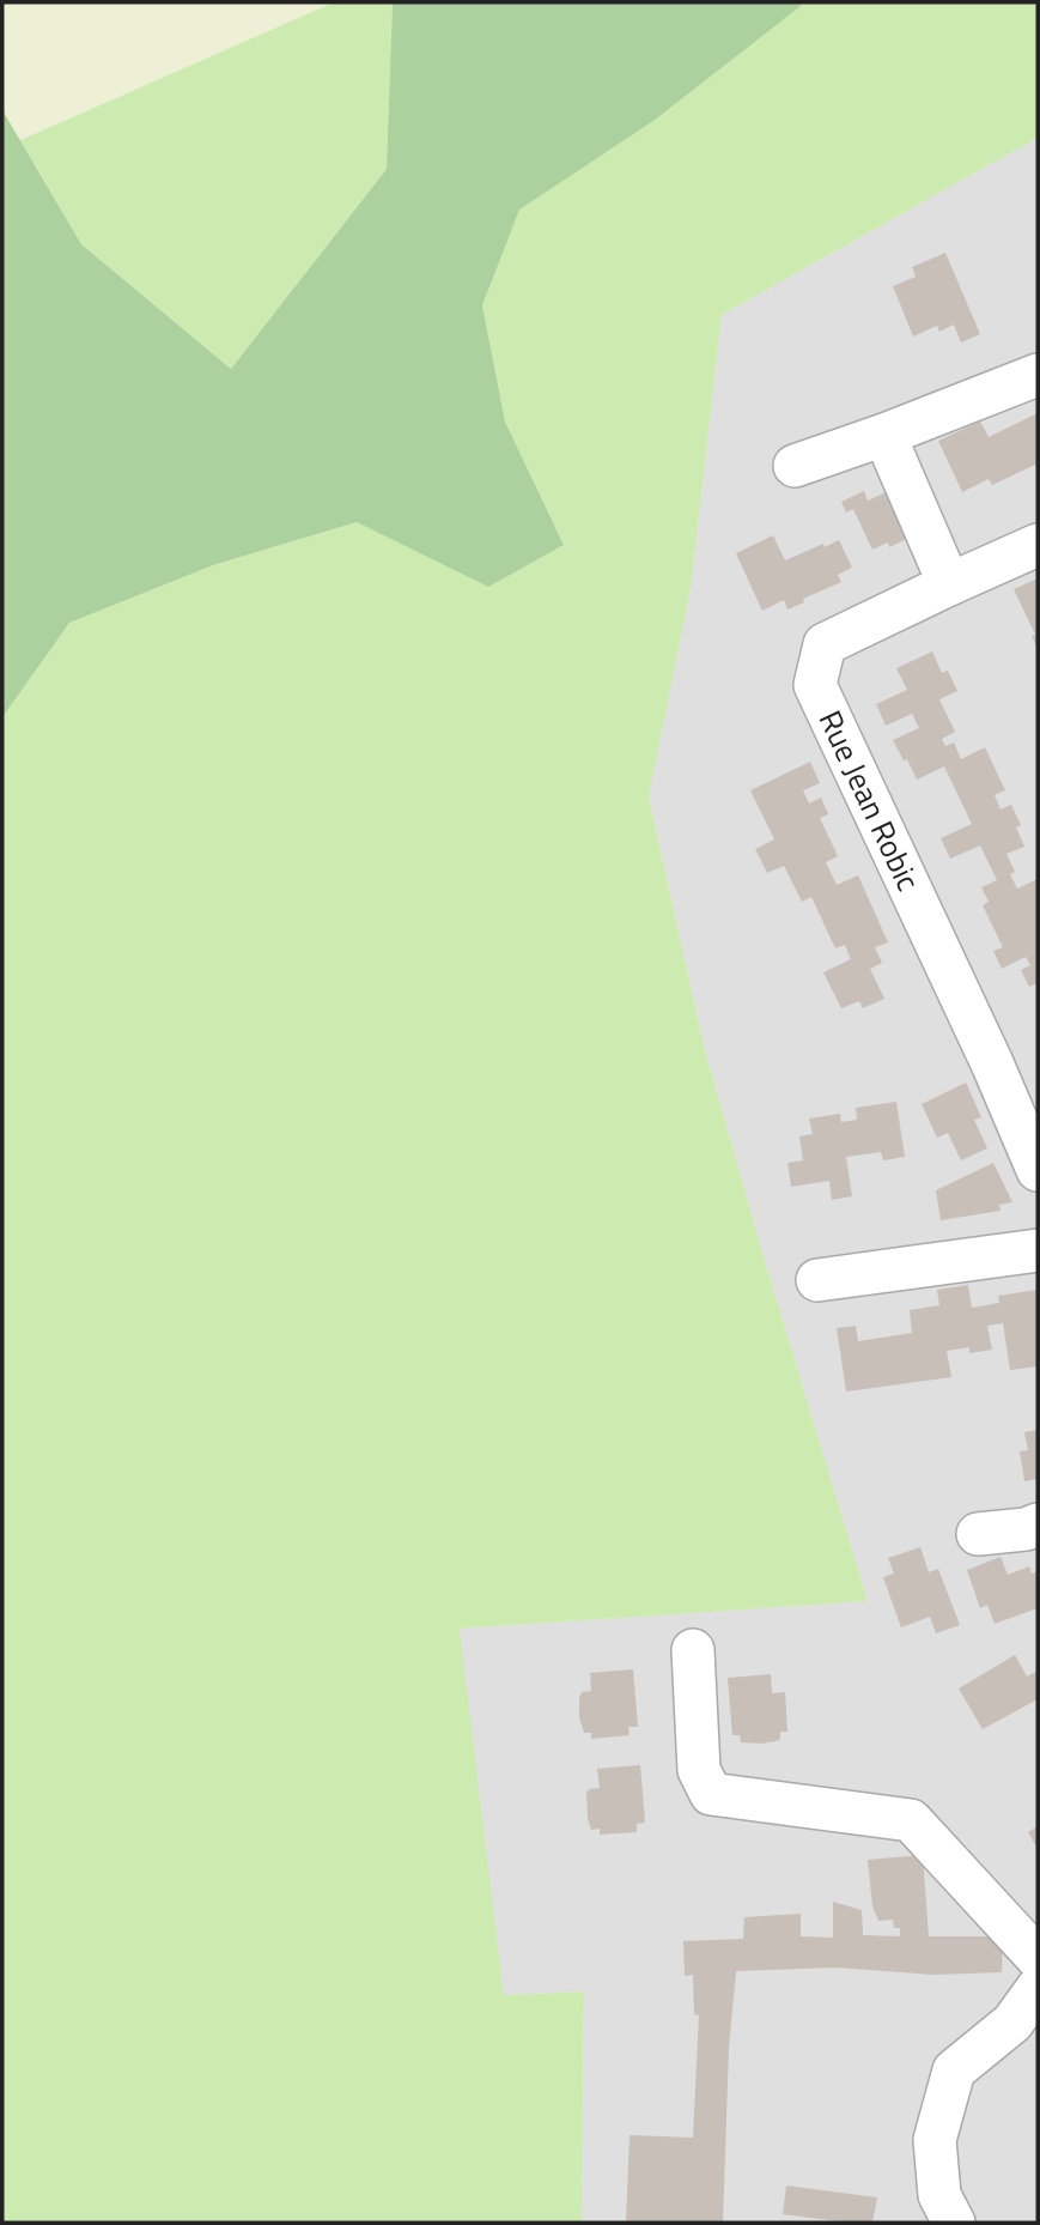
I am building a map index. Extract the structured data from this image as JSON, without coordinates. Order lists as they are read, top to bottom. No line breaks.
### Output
{"streets":{"street":["Rue Jean Robic"]}}
